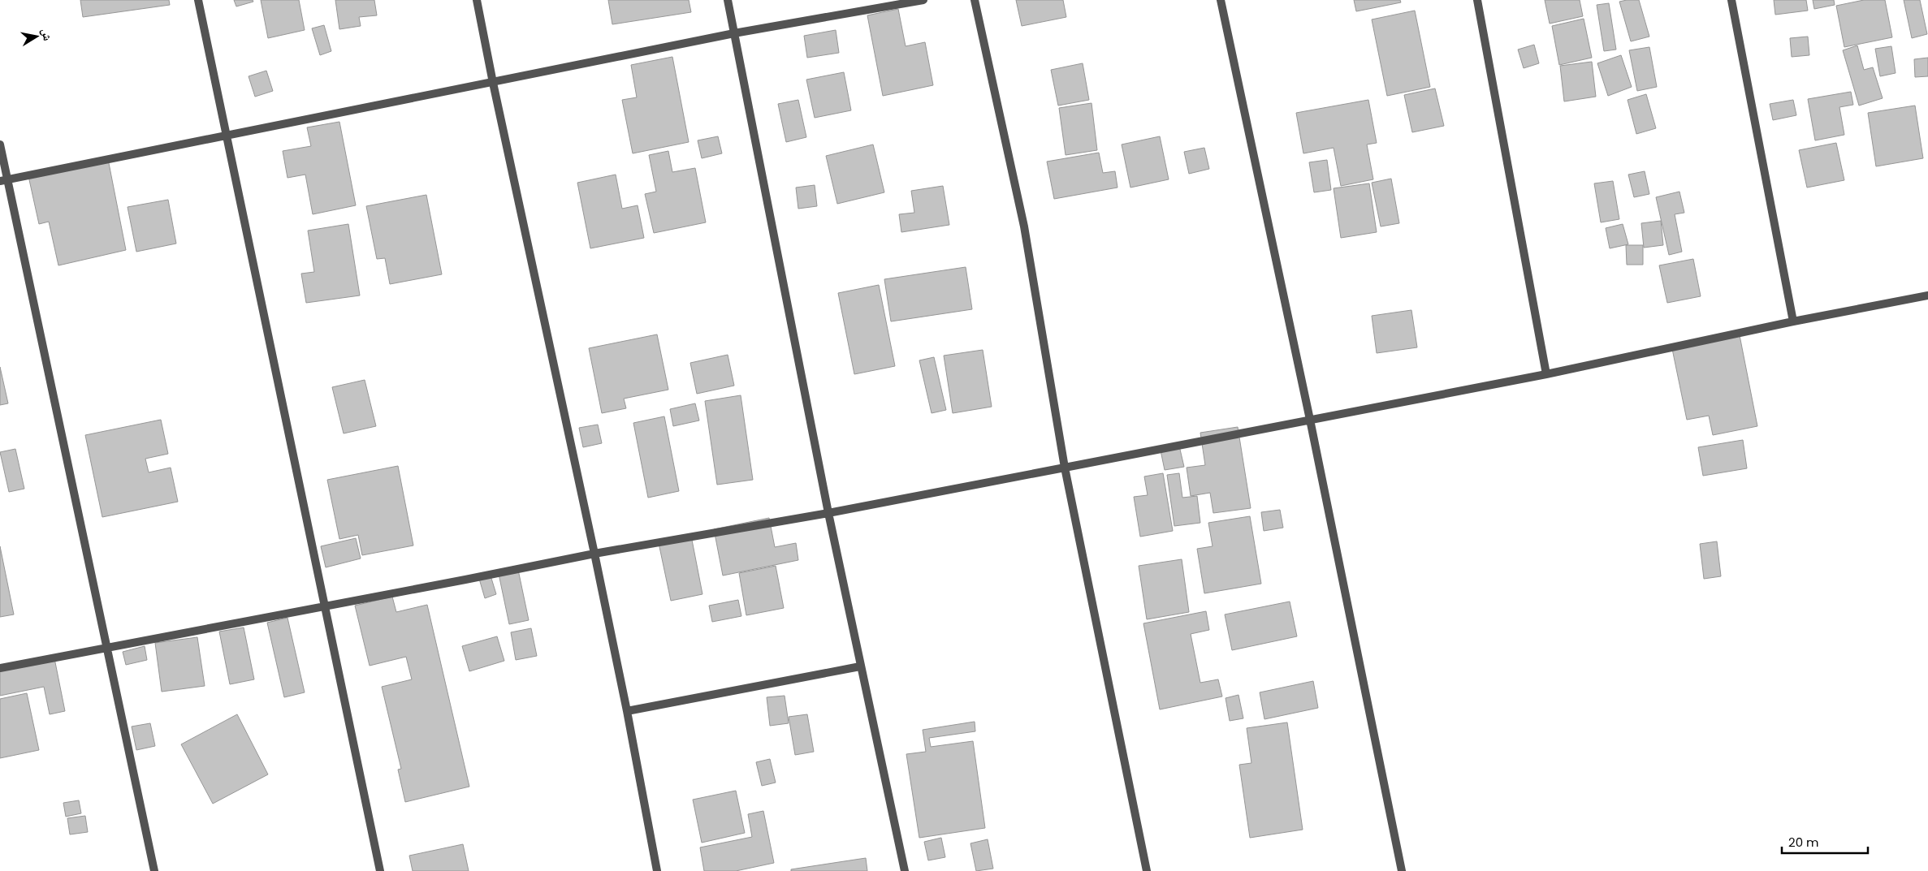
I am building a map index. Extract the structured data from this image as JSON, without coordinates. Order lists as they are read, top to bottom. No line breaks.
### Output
{"scale_bar":"20 m","north":"right"}
